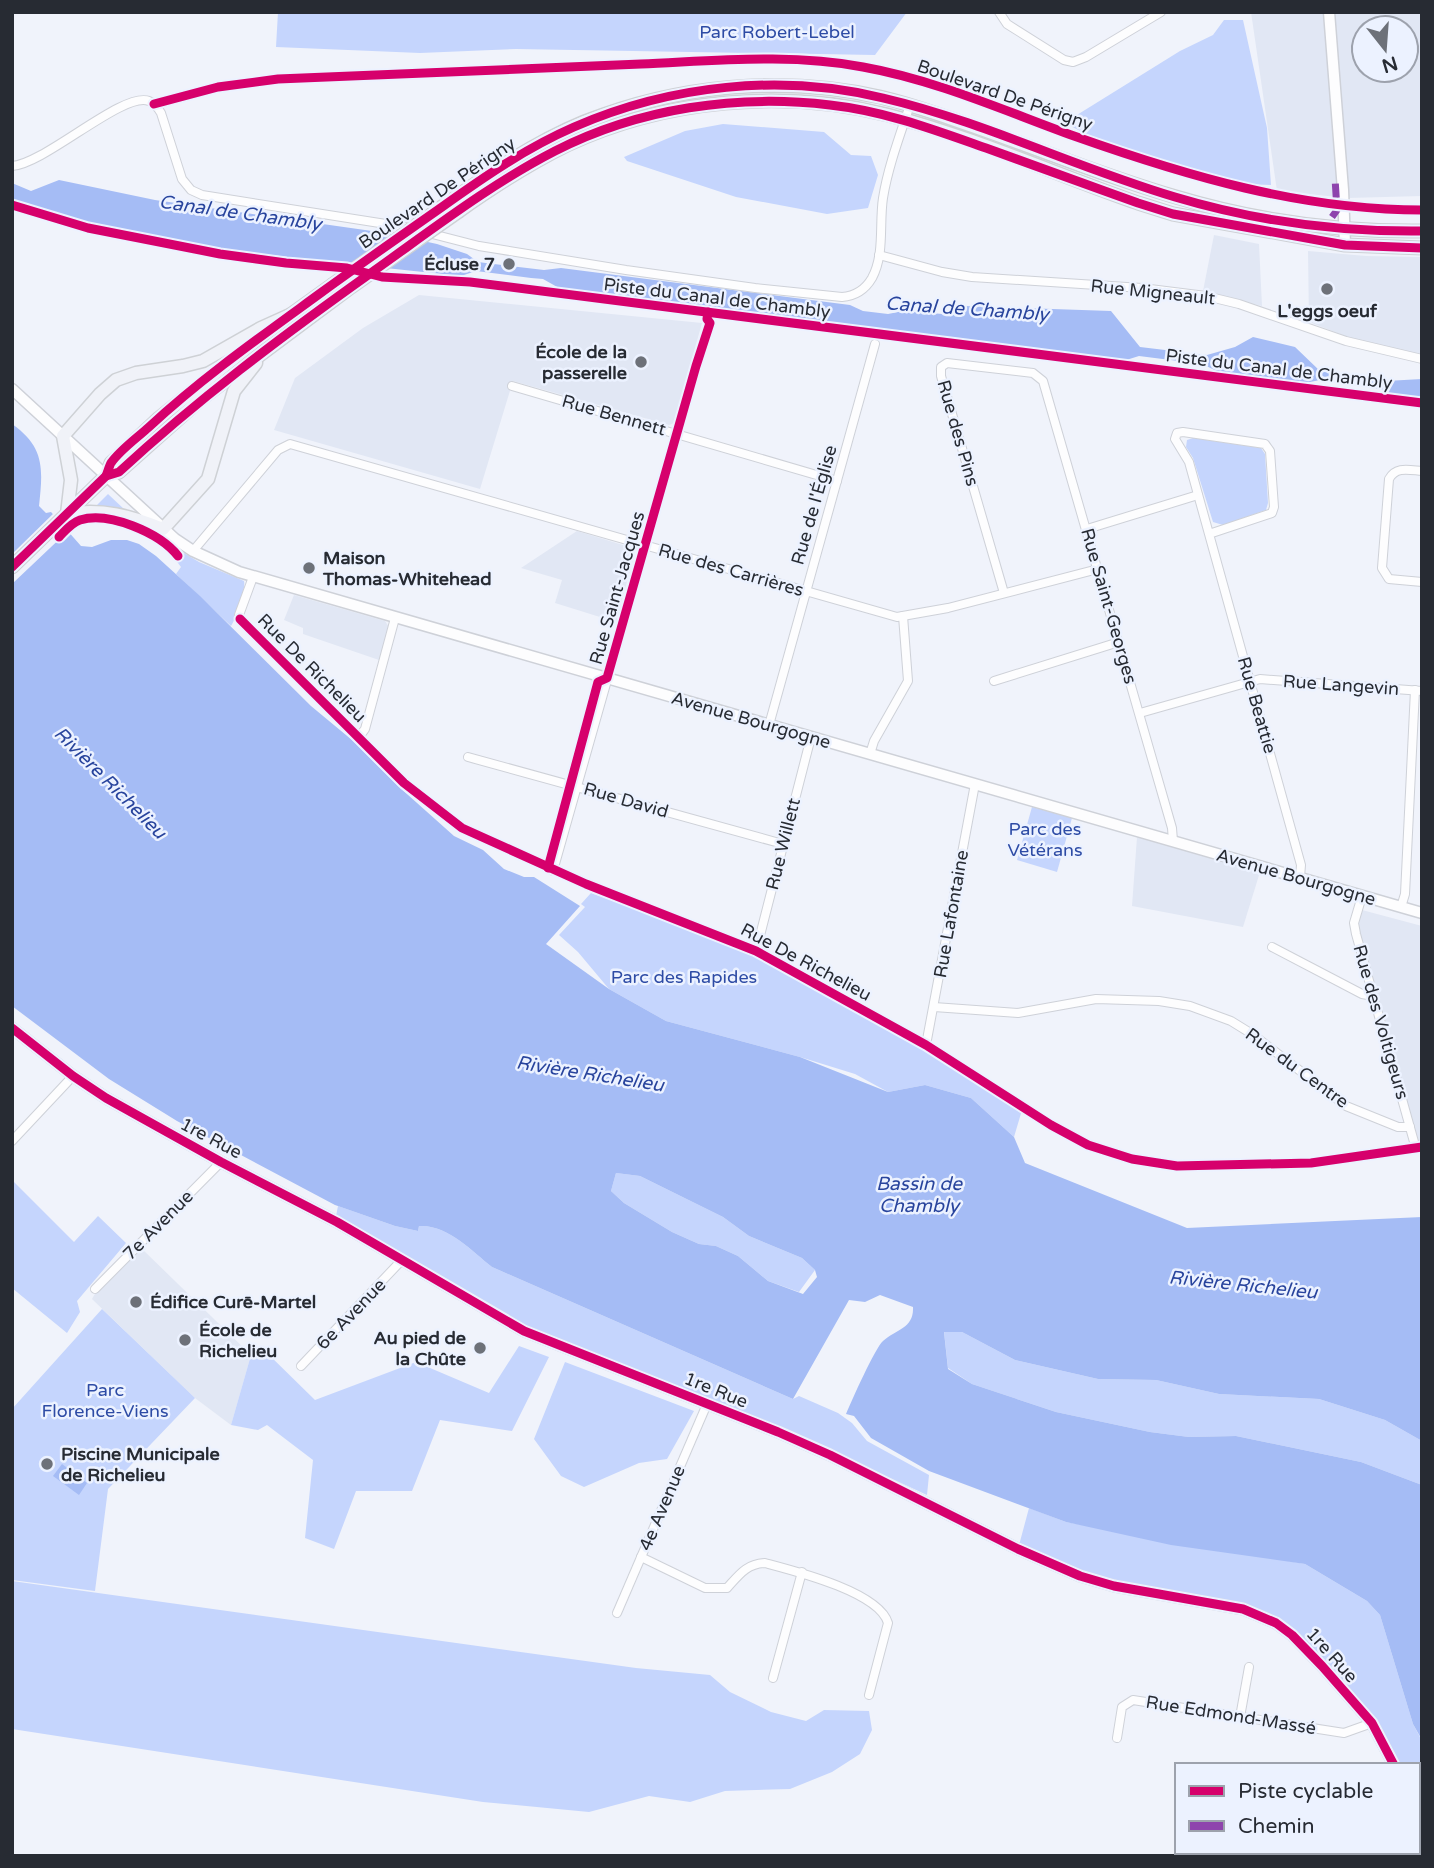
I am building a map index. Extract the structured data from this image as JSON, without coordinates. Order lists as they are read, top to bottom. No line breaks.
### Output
{"streets":{"main road":["Boulevard De Périgny"],"street":["Rue Migneault","Rue Bennett","Rue des Pins","Rue de l'Église","Rue des Carrières","Rue Saint-Jacques","Rue Saint-Georges","Rue De Richelieu","Rue Langevin","Rue Beattie","Avenue Bourgogne","Rue David","Rue Willett","Rue Lafontaine","Rue des Voltigeurs","Rue du Centre","1re Rue","7e Avenue","6e Avenue","4e Avenue","Rue Edmond-Massé"],"cycle path":["Piste du Canal de Chambly"]},"crossings":[["Boulevard De Périgny","Avenue Bourgogne"],["Rue Bennett","Rue de l'Église"],["Rue Bennett","Rue Saint-Jacques"],["Rue des Pins","Rue des Carrières"],["Rue des Pins","Rue Saint-Georges"],["Rue de l'Église","Rue des Carrières"],["Rue de l'Église","Avenue Bourgogne"],["Rue des Carrières","Rue Saint-Jacques"],["Rue des Carrières","Rue Saint-Georges"],["Rue des Carrières","Avenue Bourgogne"],["Rue Saint-Jacques","Rue De Richelieu"],["Rue Saint-Jacques","Avenue Bourgogne"],["Rue Saint-Jacques","Rue David"],["Rue Saint-Georges","Rue Langevin"],["Rue Saint-Georges","Avenue Bourgogne"],["Rue De Richelieu","Avenue Bourgogne"],["Rue De Richelieu","Rue Willett"],["Rue De Richelieu","Rue Lafontaine"],["Rue De Richelieu","Rue des Voltigeurs"],["Rue Langevin","Rue Beattie"],["Rue Beattie","Avenue Bourgogne"],["Avenue Bourgogne","Rue Willett"],["Avenue Bourgogne","Rue Lafontaine"],["Avenue Bourgogne","Rue des Voltigeurs"],["Rue David","Rue Willett"],["Rue Lafontaine","Rue du Centre"],["Rue des Voltigeurs","Rue du Centre"],["1re Rue","7e Avenue"],["1re Rue","6e Avenue"],["1re Rue","4e Avenue"],["1re Rue","Rue Edmond-Massé"]],"water":["Canal de Chambly","Rivière Richelieu","Bassin de Chambly"],"parks":["Parc Robert-Lebel","Parc des Vétérans","Parc des Rapides","Parc Florence-Viens"],"places":["Écluse 7","L'eggs oeuf","École de la passerelle","Maison Thomas-Whitehead","Édifice Curē-Martel","École de Richelieu","Au pied de la Chûte","Piscine Municipale de Richelieu"],"legend":["Piste cyclable","Chemin"],"north":"bottom"}
